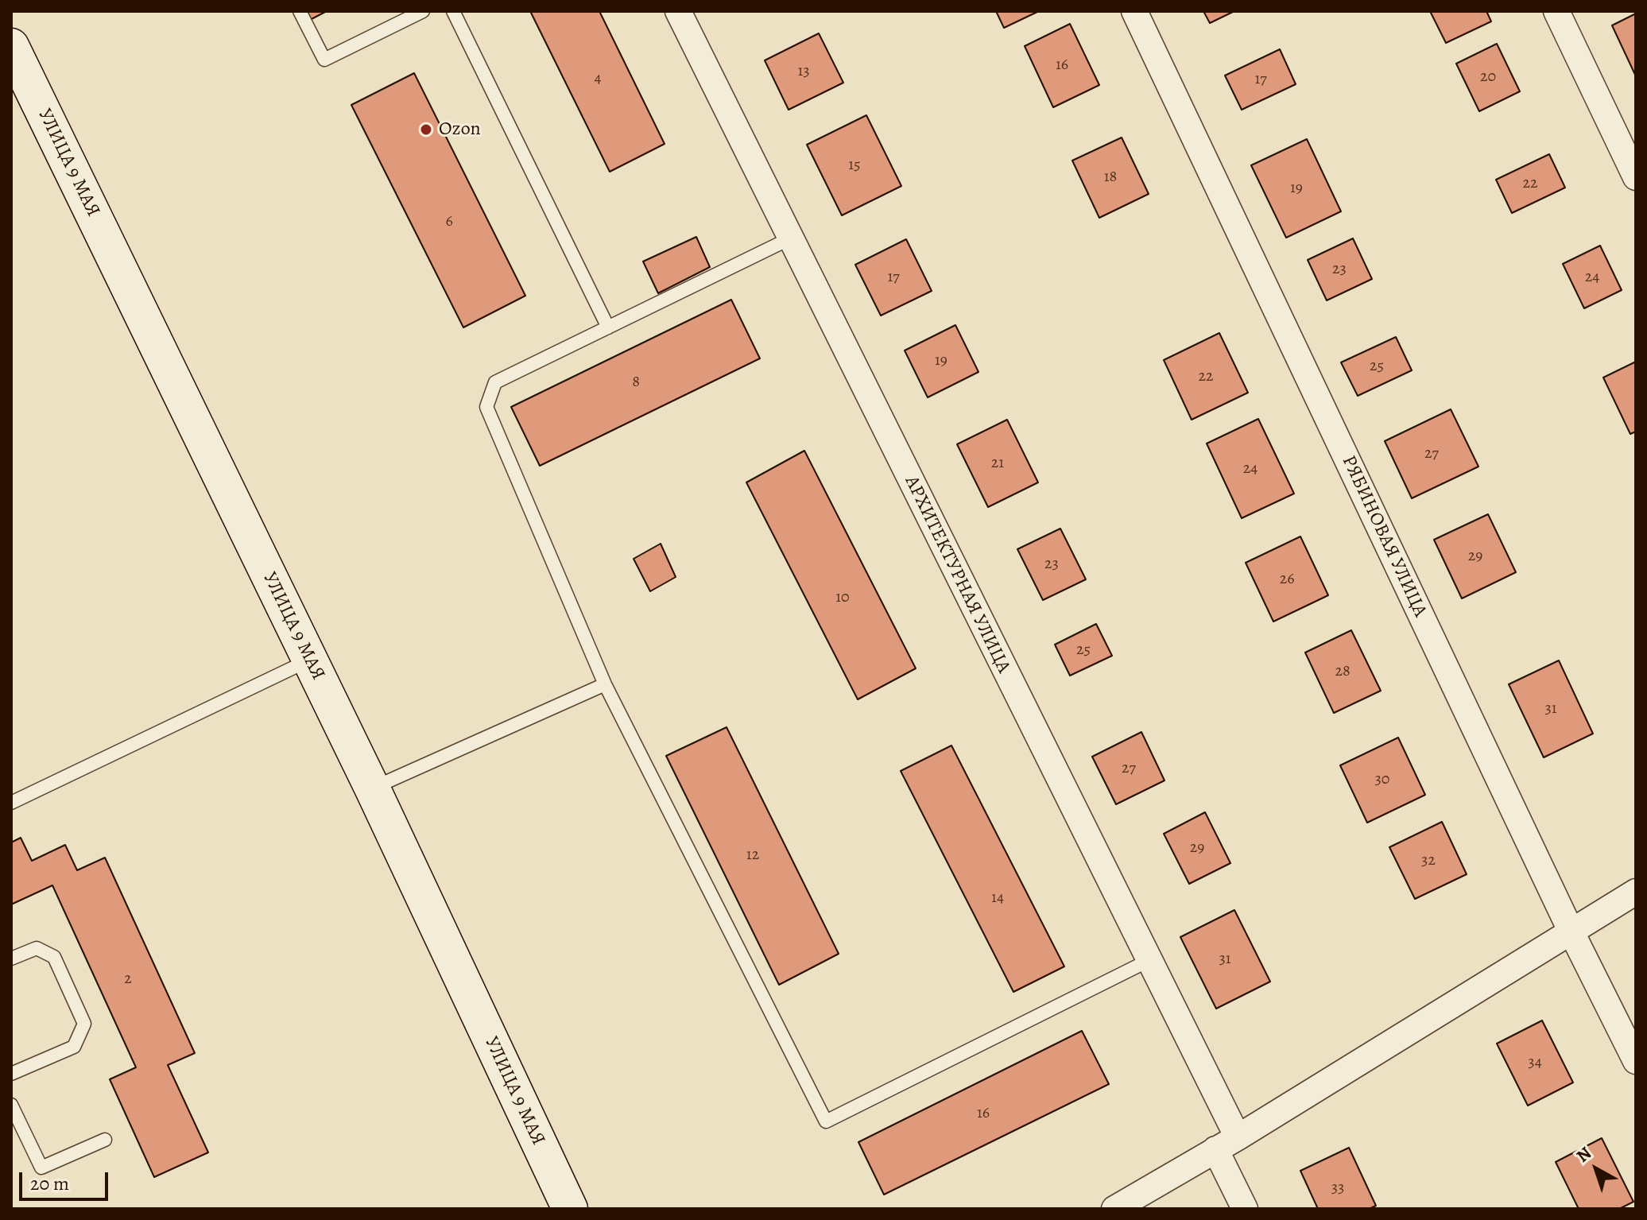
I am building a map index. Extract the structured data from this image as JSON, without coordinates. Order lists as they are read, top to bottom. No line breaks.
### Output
{"streets":{"main road":["УЛИЦА 9 МАЯ"],"street":["РЯБИНОВАЯ УЛИЦА","АРХИТЕКТУРНАЯ УЛИЦА"]},"places":["Ozon"],"house_numbers":["16","13","20","4","17","15","18","22","19","6","23","17","24","19","25","22","8","27","21","24","29","23","26","10","25","28","31","27","30","29","12","32","14","31","2","34","16","33"],"scale_bar":"20 m","north":"top left"}
